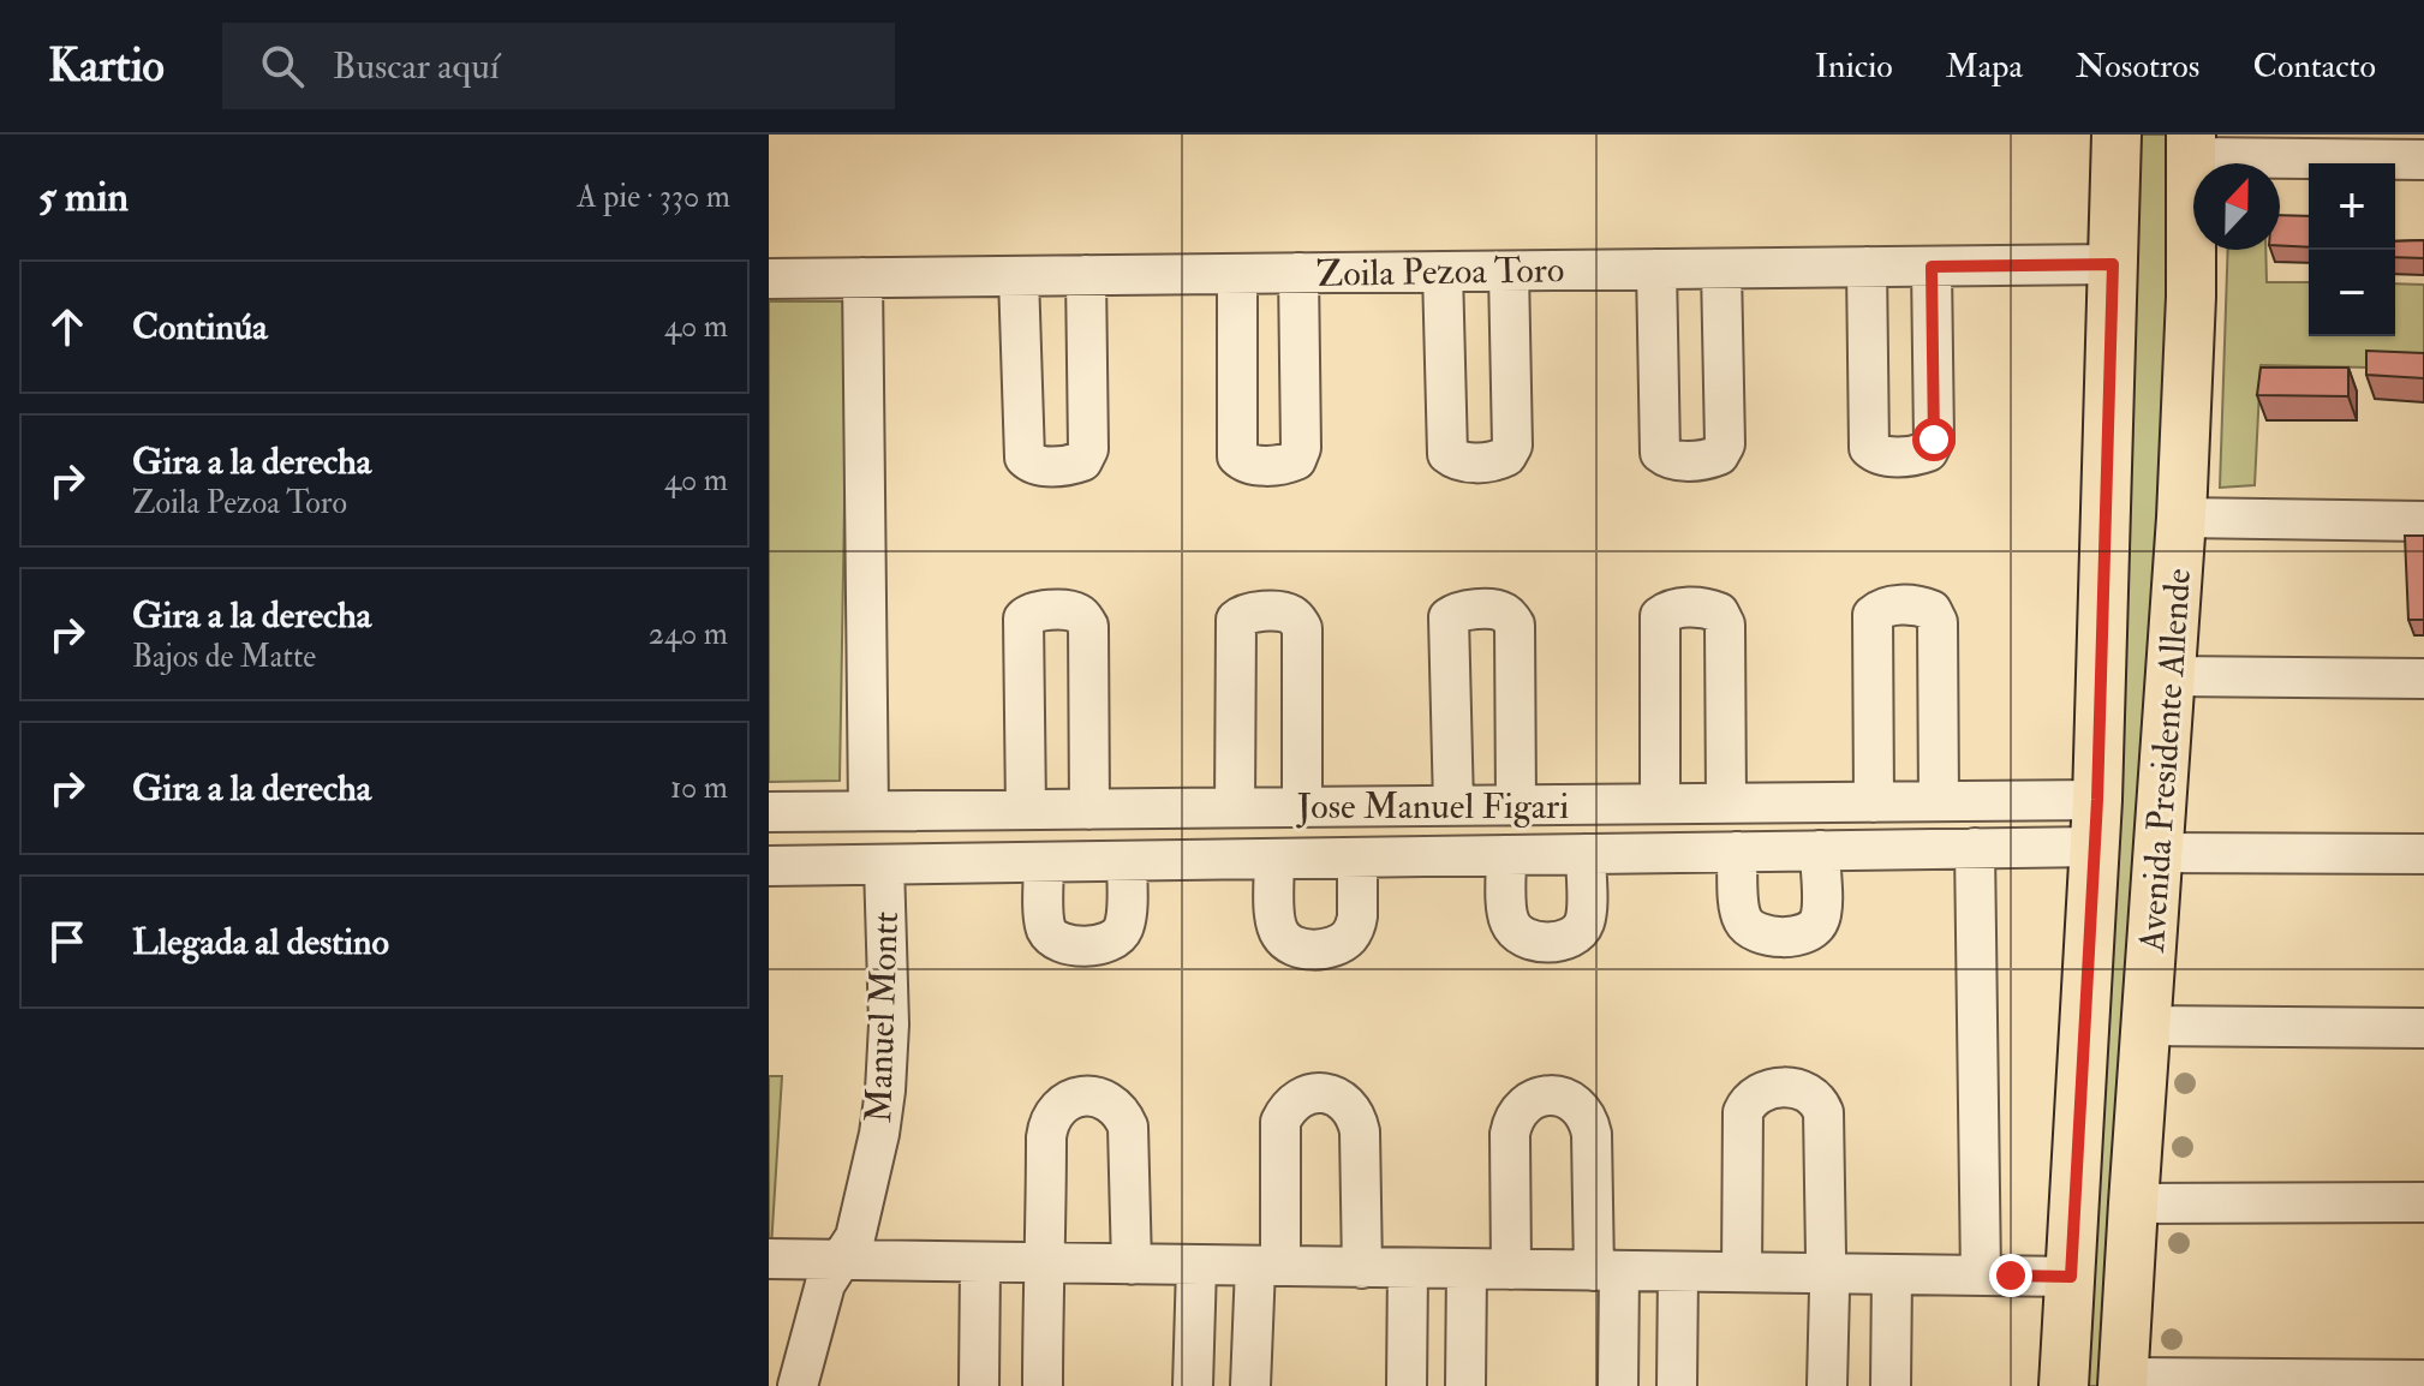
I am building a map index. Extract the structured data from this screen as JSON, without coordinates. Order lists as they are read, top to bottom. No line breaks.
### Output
{"streets":{"main road":["Avenida Presidente Allende"],"street":["Zoila Pezoa Toro","Jose Manuel Figari","Manuel Montt"]},"crossings":[["Jose Manuel Figari","Manuel Montt"]],"north":"top","page":{"header":"Kartio","search":"Buscar aquí","nav":["Inicio","Mapa","Nosotros","Contacto"],"heading":["5 min","A pie · 330 m"],"map_buttons":["+","−"],"list":[["Continúa","40 m"],["Gira a la derecha","Zoila Pezoa Toro","40 m"],["Gira a la derecha","Bajos de Matte","240 m"],["Gira a la derecha","10 m"],"Llegada al destino"]}}
